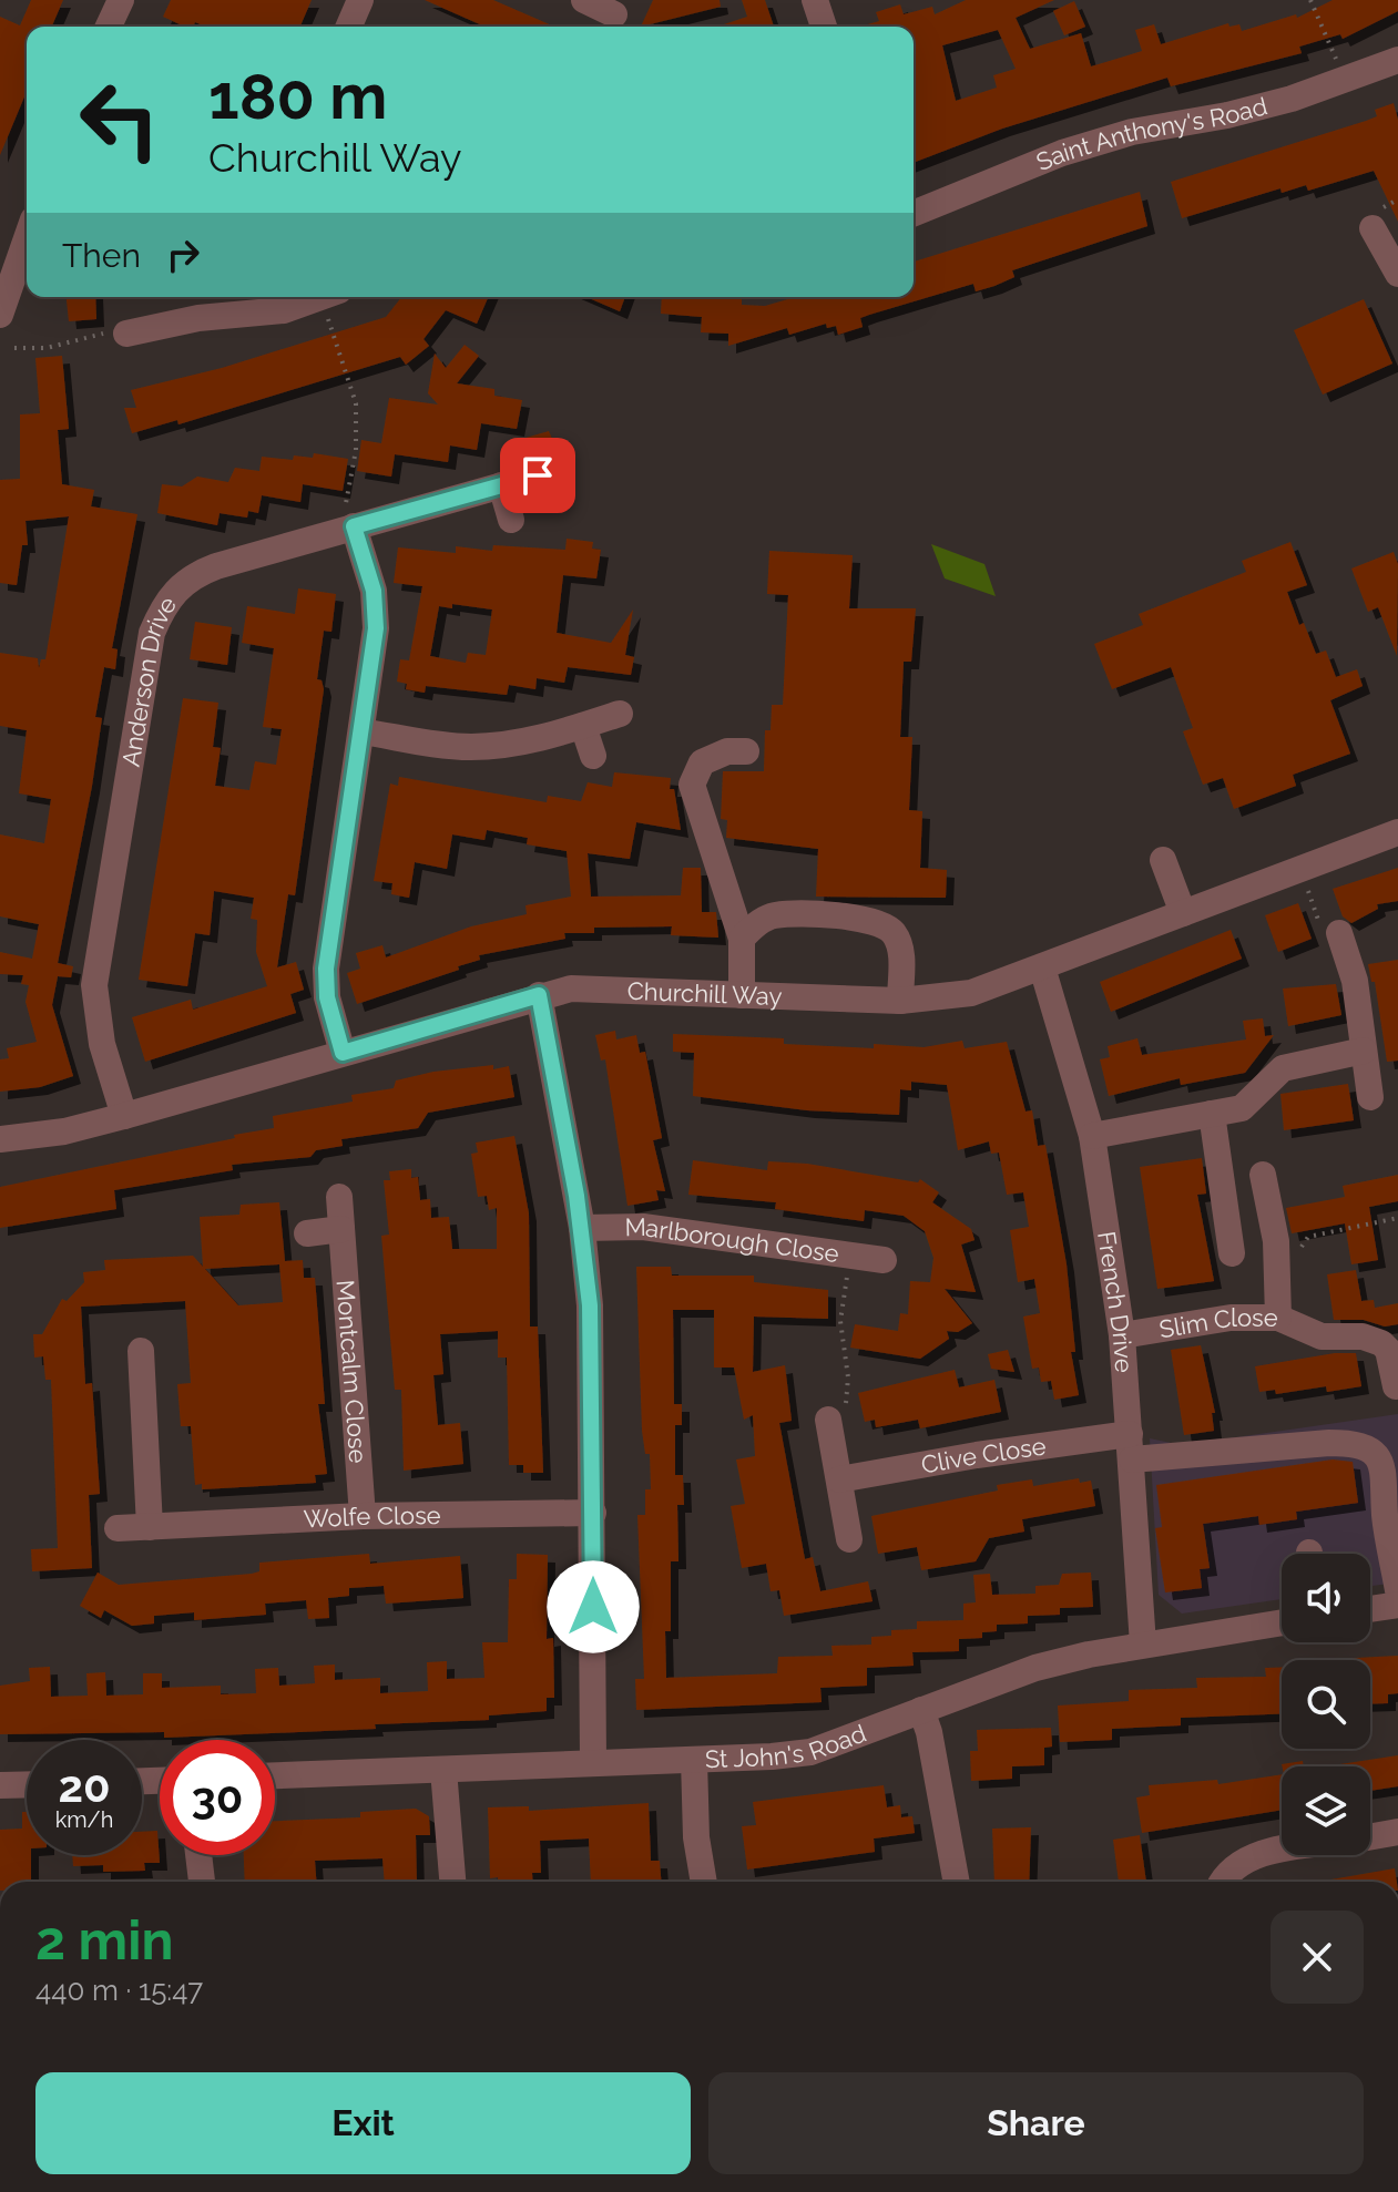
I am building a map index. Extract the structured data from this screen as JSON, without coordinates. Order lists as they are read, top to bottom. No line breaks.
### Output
{"streets":{"street":["Saint Anthony's Road","Anderson Drive","Churchill Way","Marlborough Close","French Drive","Slim Close","Montcalm Close","Clive Close","Wolfe Close","St John's Road"]},"crossings":[["Anderson Drive","Churchill Way"],["Churchill Way","French Drive"],["French Drive","Slim Close"],["French Drive","Clive Close"],["French Drive","St John's Road"],["Montcalm Close","Wolfe Close"]],"page":{"turn":["180 m","Churchill Way"],"then":"Then","speed":"20 km/h","limit":"30","heading":["2 min","440 m · 15:47"],"buttons":["Exit","Share"]}}
